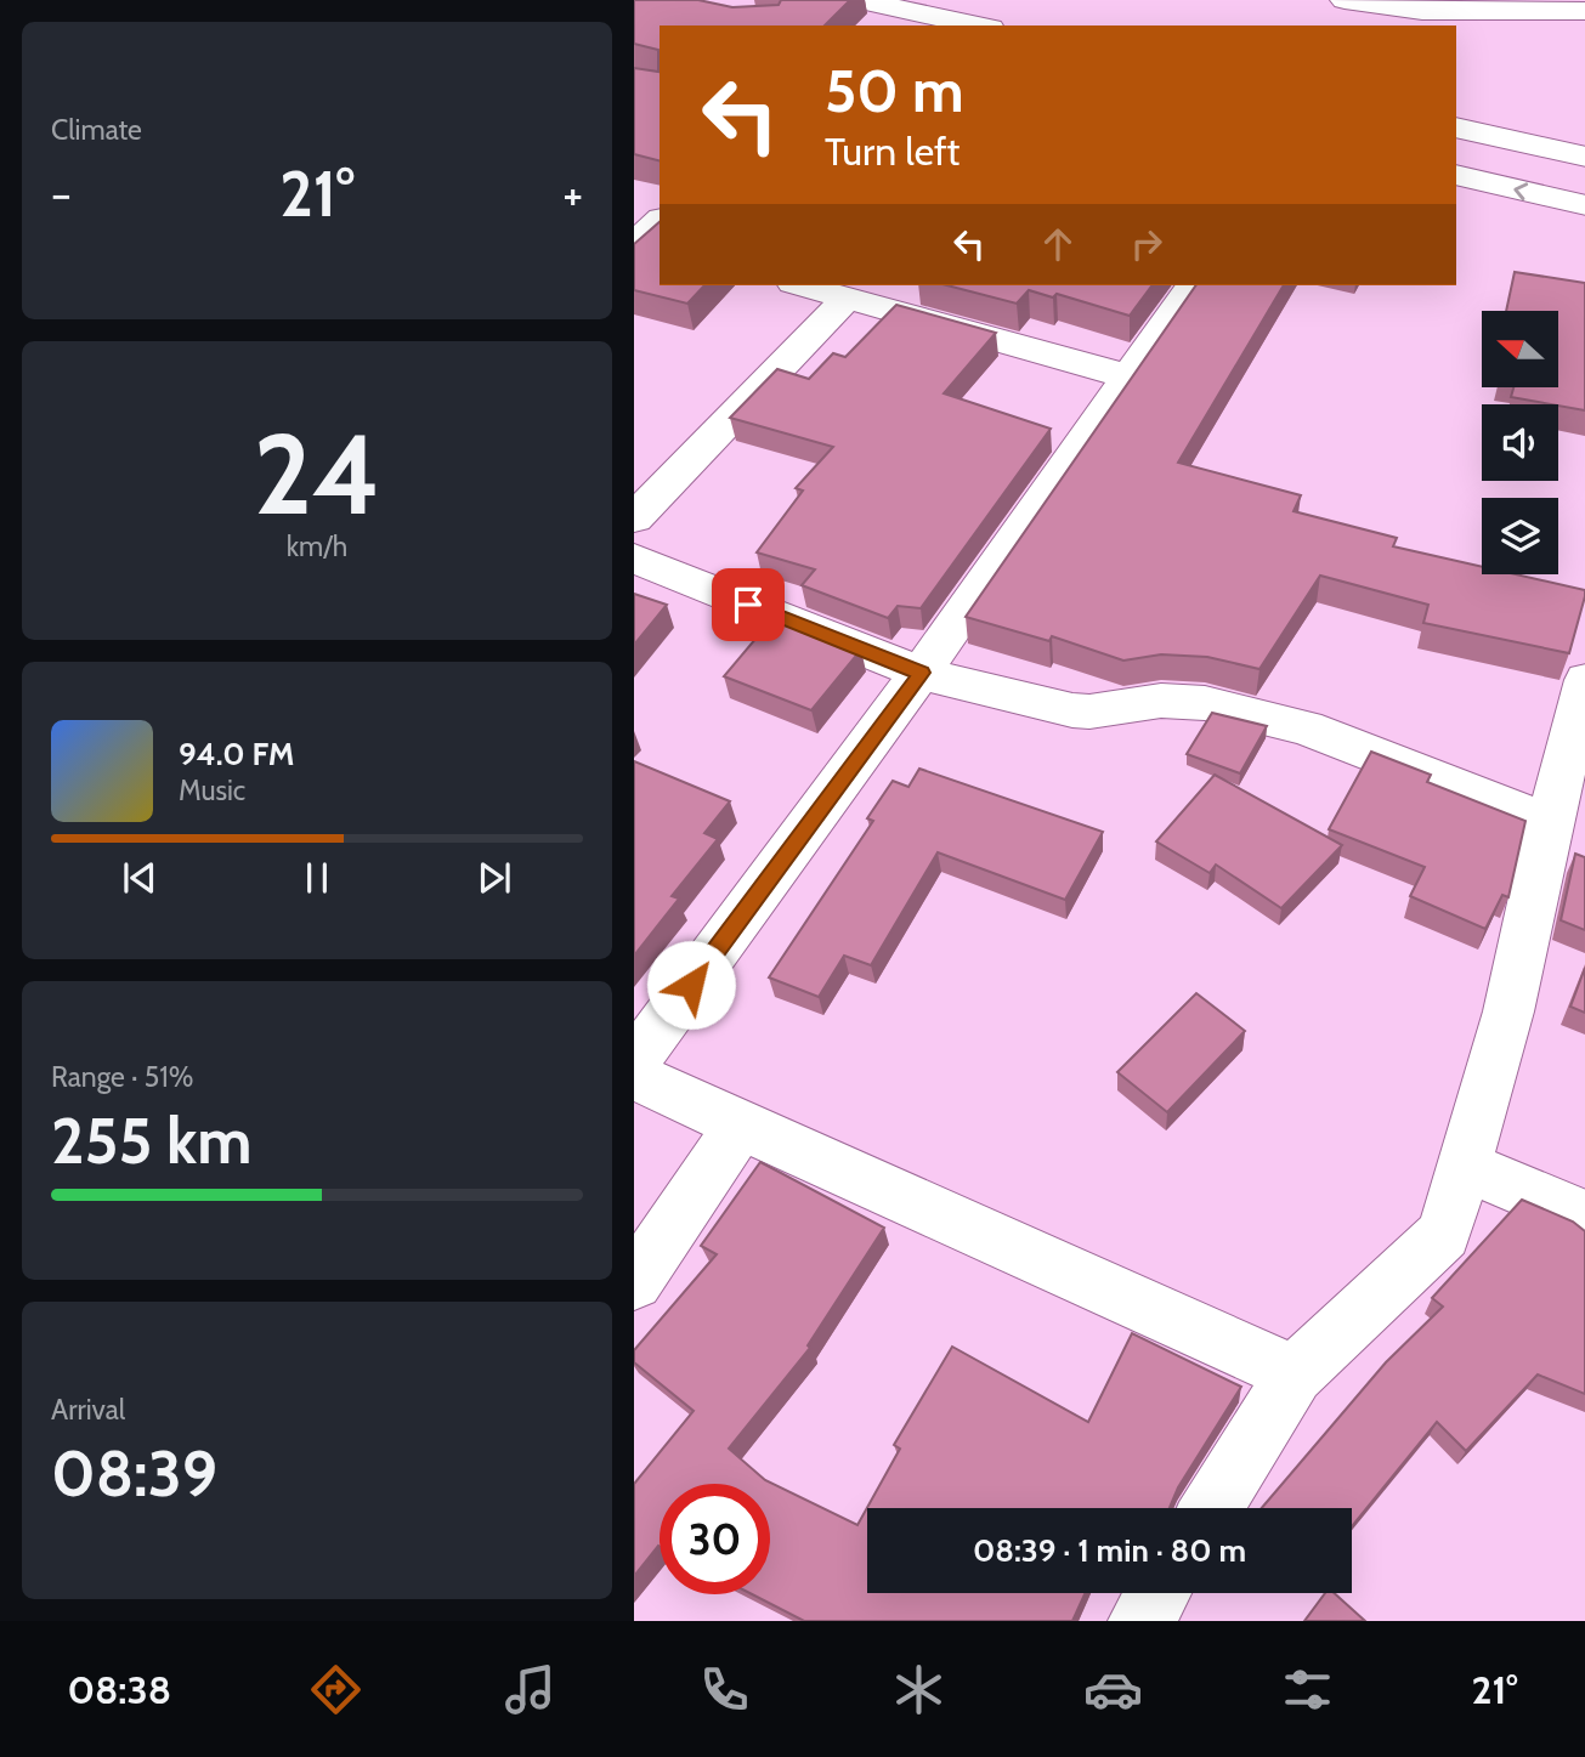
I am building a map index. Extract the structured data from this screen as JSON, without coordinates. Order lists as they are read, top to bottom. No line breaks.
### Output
{"north":"left","page":{"tile":["Climate",["24","km/h"],["Range · 51%","255 km"],["Arrival","08:39"]],"turn":["50 m","Turn left"],"heat":["−","21°","+"],"song":["94.0 FM","Music"],"limit":"30","trip":"08:39 · 1 min · 80 m","tabs":["08:38","21°"]}}
